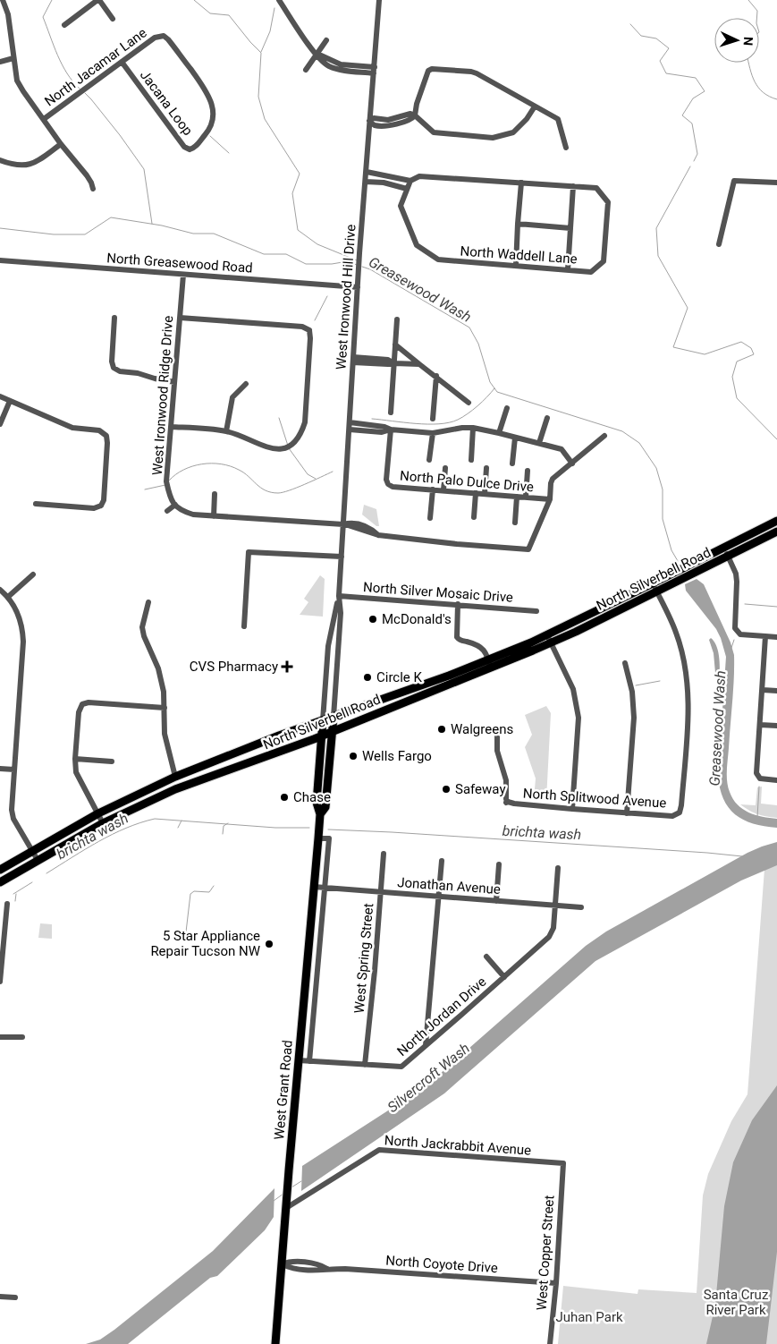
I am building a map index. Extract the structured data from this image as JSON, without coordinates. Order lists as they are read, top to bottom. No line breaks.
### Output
{"streets":{"main road":["North Silverbell Road","West Grant Road"],"street":["North Jacamar Lane","Jacana Loop","North Waddell Lane","North Greasewood Road","West Ironwood Hill Drive","West Ironwood Ridge Drive","North Palo Dulce Drive","North Silver Mosaic Drive","North Splitwood Avenue","Jonathan Avenue","West Spring Street","North Jordan Drive","North Jackrabbit Avenue","West Copper Street","North Coyote Drive"]},"crossings":[["North Jacamar Lane","Jacana Loop"],["North Waddell Lane","West Ironwood Hill Drive"],["North Greasewood Road","West Ironwood Hill Drive"],["North Greasewood Road","West Ironwood Ridge Drive"],["West Ironwood Hill Drive","North Silverbell Road"],["West Ironwood Hill Drive","North Silver Mosaic Drive"],["West Ironwood Hill Drive","West Grant Road"],["North Silverbell Road","North Splitwood Avenue"],["North Silverbell Road","West Grant Road"],["Jonathan Avenue","West Spring Street"],["Jonathan Avenue","North Jordan Drive"],["Jonathan Avenue","West Grant Road"],["West Spring Street","North Jordan Drive"],["North Jordan Drive","West Grant Road"],["West Grant Road","North Jackrabbit Avenue"],["West Grant Road","North Coyote Drive"],["North Jackrabbit Avenue","West Copper Street"],["West Copper Street","North Coyote Drive"]],"water":["Greasewood Wash","brichta wash","Silvercroft Wash"],"parks":["Santa Cruz River Park","Juhan Park"],"places":{"other":["McDonald's","Circle K","Walgreens","Wells Fargo","Safeway","Chase","5 Star Appliance Repair Tucson NW"],"health":["CVS Pharmacy"]},"north":"right"}
